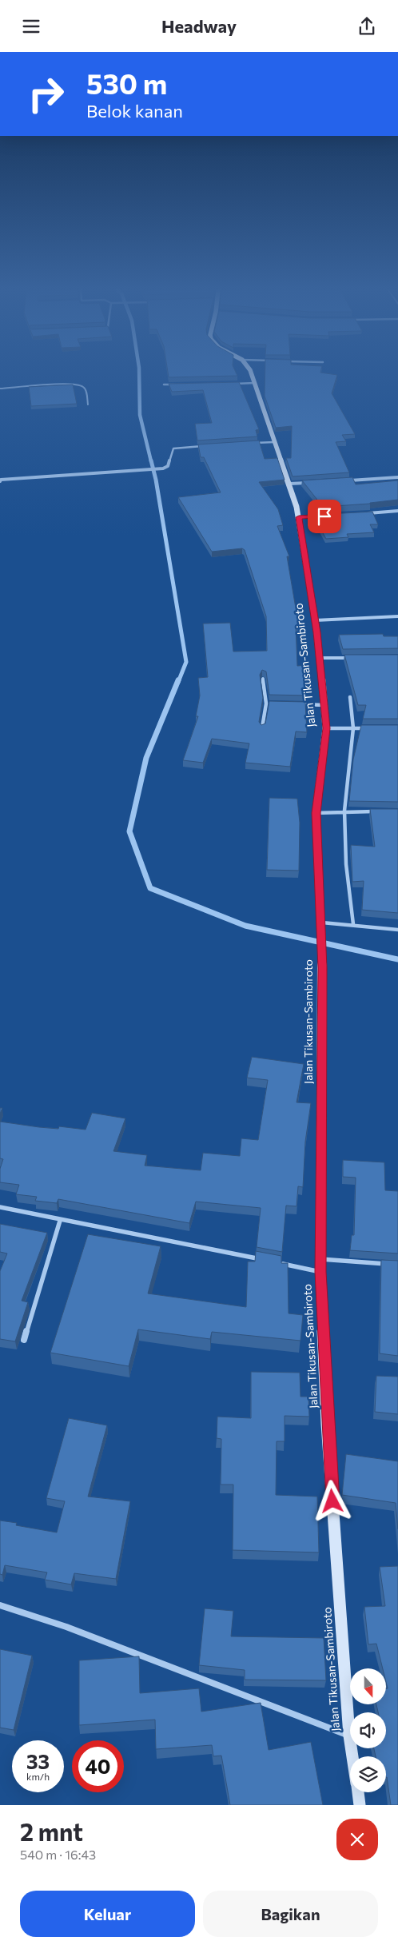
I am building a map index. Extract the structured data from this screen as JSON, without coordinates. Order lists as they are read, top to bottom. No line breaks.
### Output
{"streets":{"street":["Jalan Tikusan-Sambiroto"]},"north":"bottom","page":{"header":"Headway","turn":["530 m","Belok kanan"],"speed":"33 km/h","limit":"40","heading":["2 mnt","540 m · 16:43"],"buttons":["Keluar","Bagikan"]}}
